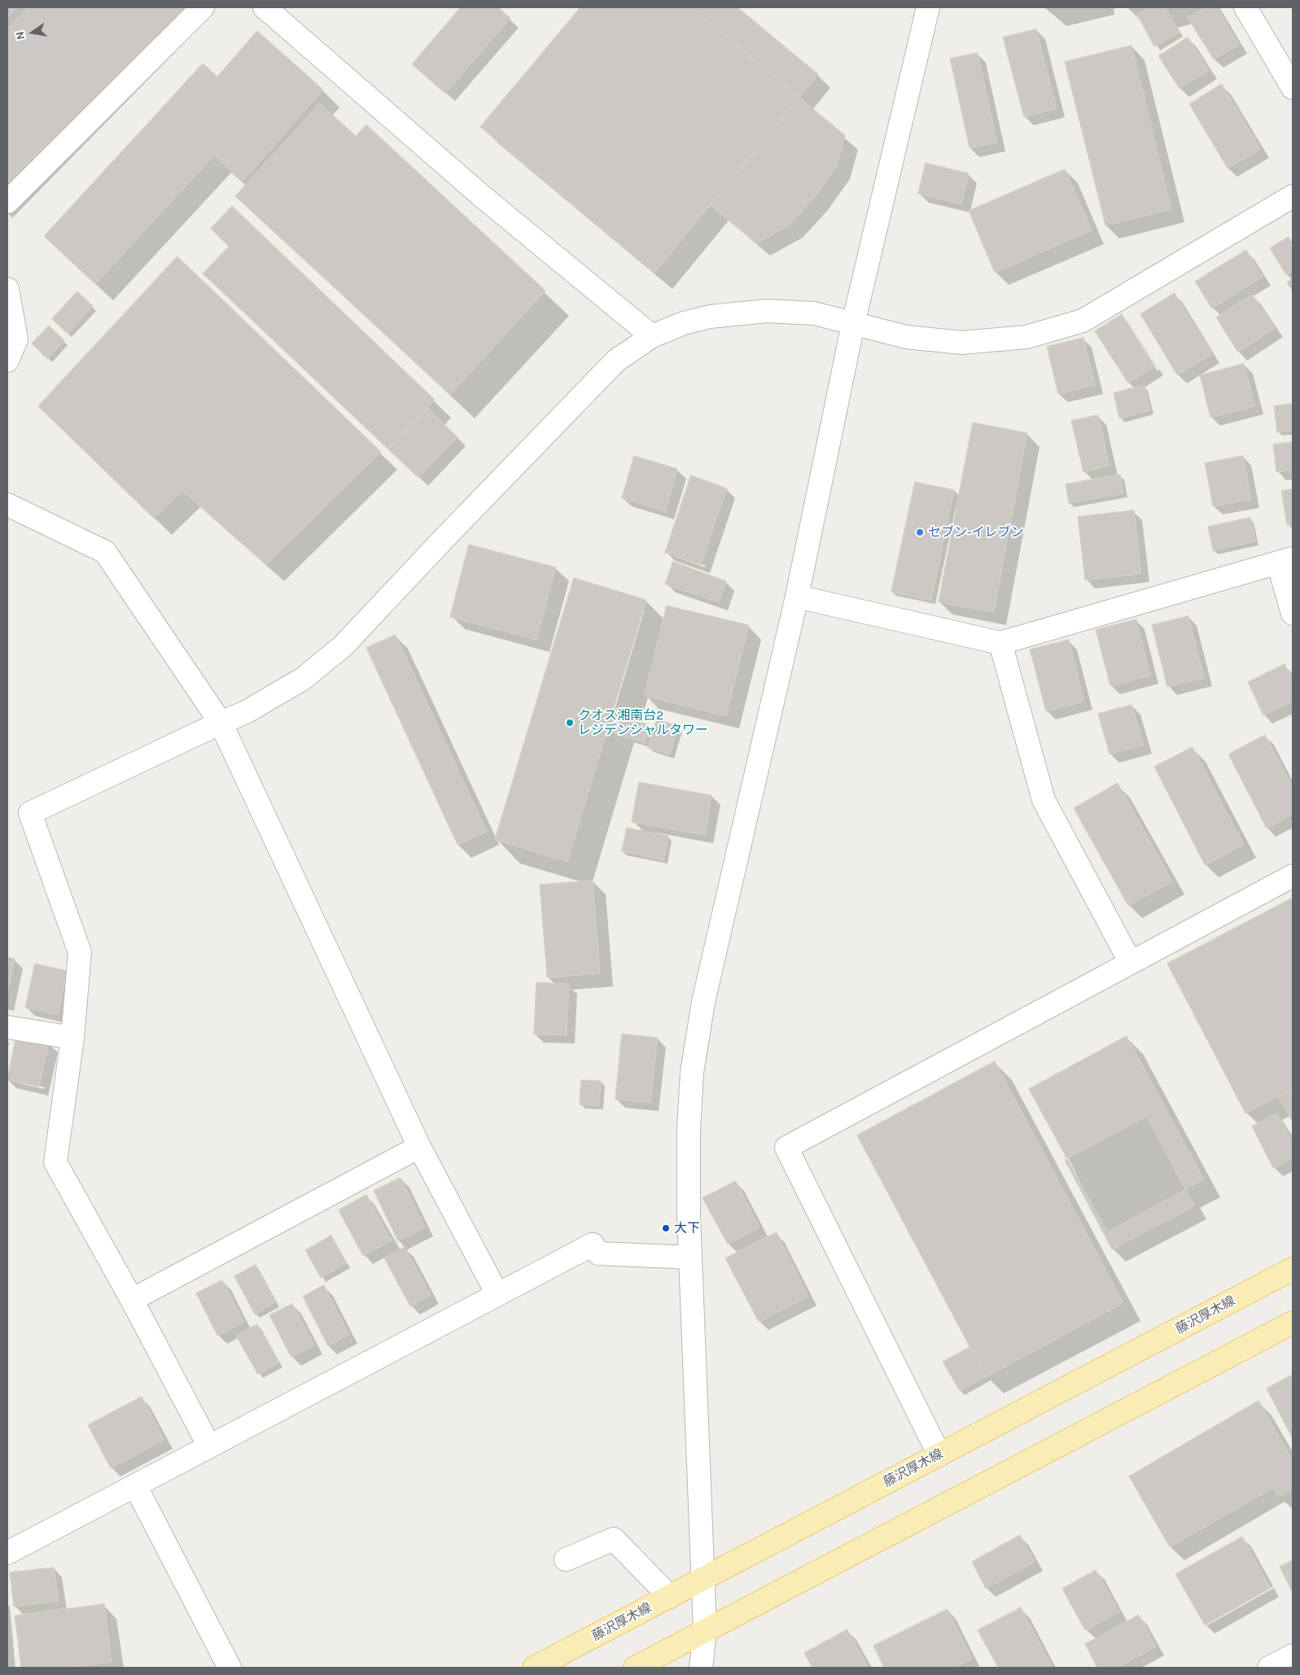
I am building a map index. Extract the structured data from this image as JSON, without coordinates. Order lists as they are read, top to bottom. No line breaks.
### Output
{"streets":{"main road":["藤沢厚木線"]},"places":["セブン-イレブン","クオス湘南台2 レジデンシャルタワー","大下"],"north":"left"}
